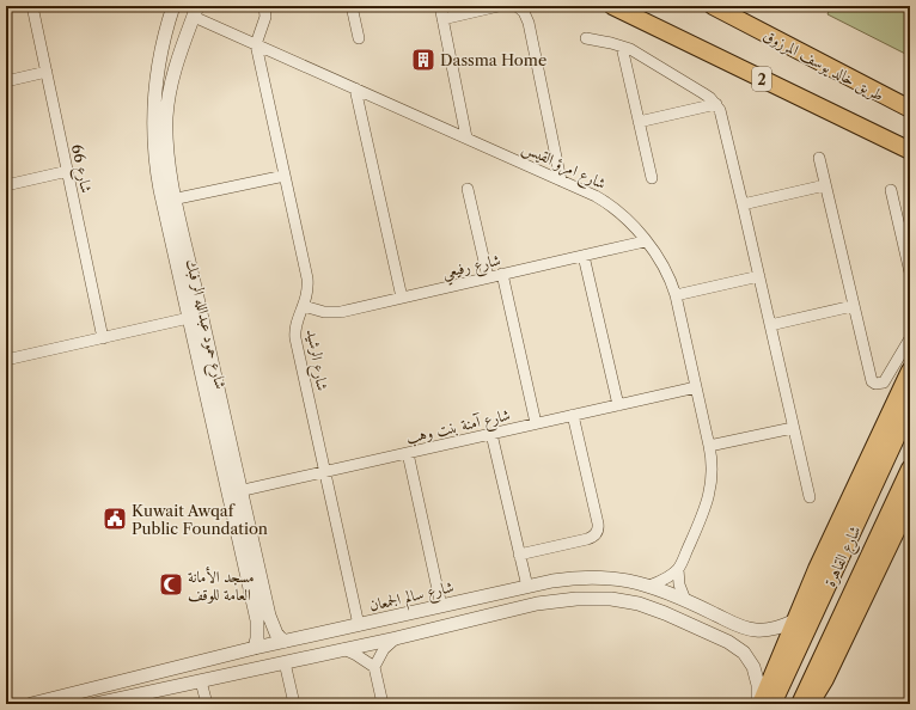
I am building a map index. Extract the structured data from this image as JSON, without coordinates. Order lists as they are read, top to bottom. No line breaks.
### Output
{"streets":{"main road":["طريق خالد يوسف المرزوق","2","شارع القاهرة"],"street":["شارع امرؤ القيس","شارع 66","شارع رفيعي","شارع حمود عبدالله الر فبك","شارع الرشيد","شارع آمنة بنت وهب","شارع سالم الجمعان"]},"crossings":[["شارع امرؤ القيس","شارع رفيعي"],["شارع امرؤ القيس","شارع حمود عبدالله الر فبك"],["شارع امرؤ القيس","شارع الرشيد"],["شارع امرؤ القيس","شارع آمنة بنت وهب"],["شارع رفيعي","شارع الرشيد"],["شارع حمود عبدالله الر فبك","شارع آمنة بنت وهب"],["شارع حمود عبدالله الر فبك","شارع سالم الجمعان"],["شارع الرشيد","شارع آمنة بنت وهب"],["شارع الرشيد","شارع سالم الجمعان"]],"places":{"building":["Dassma Home"],"public building":["Kuwait Awqaf Public Foundation"],"mosque":["مسجد الأمانة العامة للوقف"]}}
